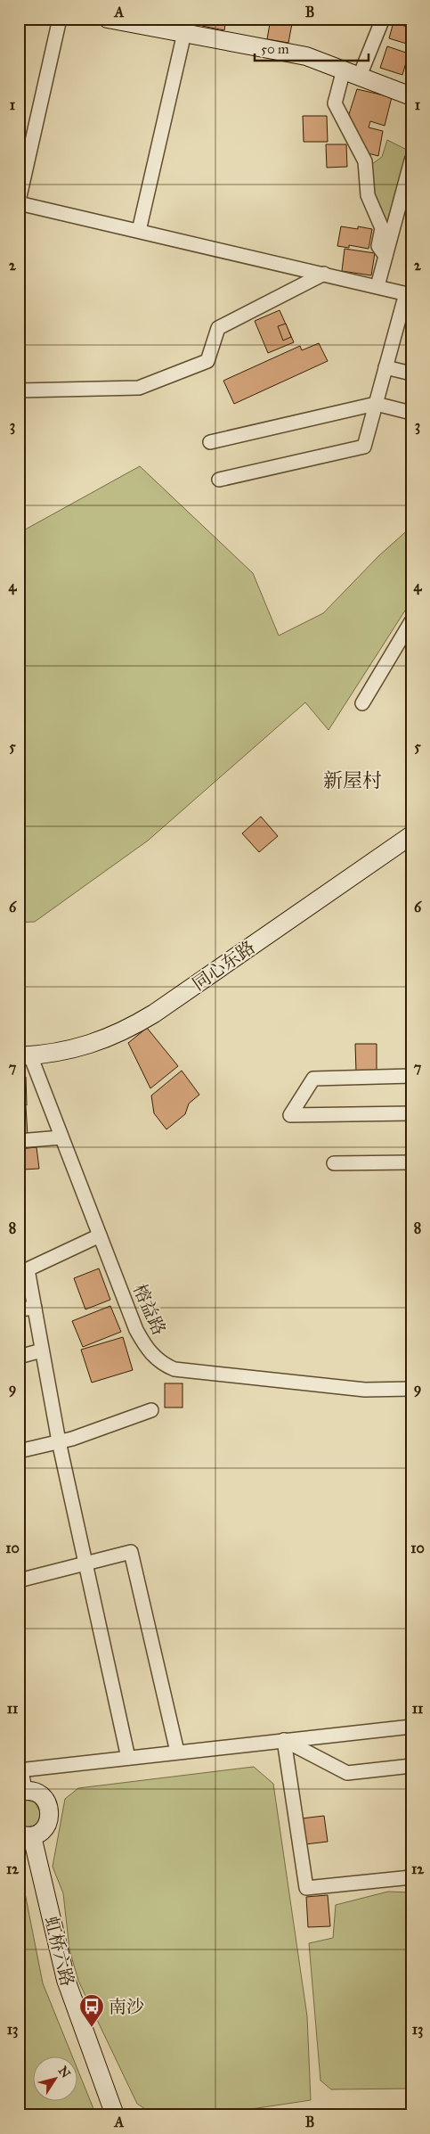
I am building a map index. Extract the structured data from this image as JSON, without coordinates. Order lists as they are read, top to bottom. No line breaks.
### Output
{"streets":{"street":["同心东路","榕益路","虹桥六路"]},"crossings":[["同心东路","榕益路"]],"districts":["新屋村"],"places":{"bus stop":["南沙"]},"scale_bar":"50 m","north":"top right","grid":{"columns":["A","B"],"rows":["1","2","3","4","5","6","7","8","9","10","11","12","13"]}}
